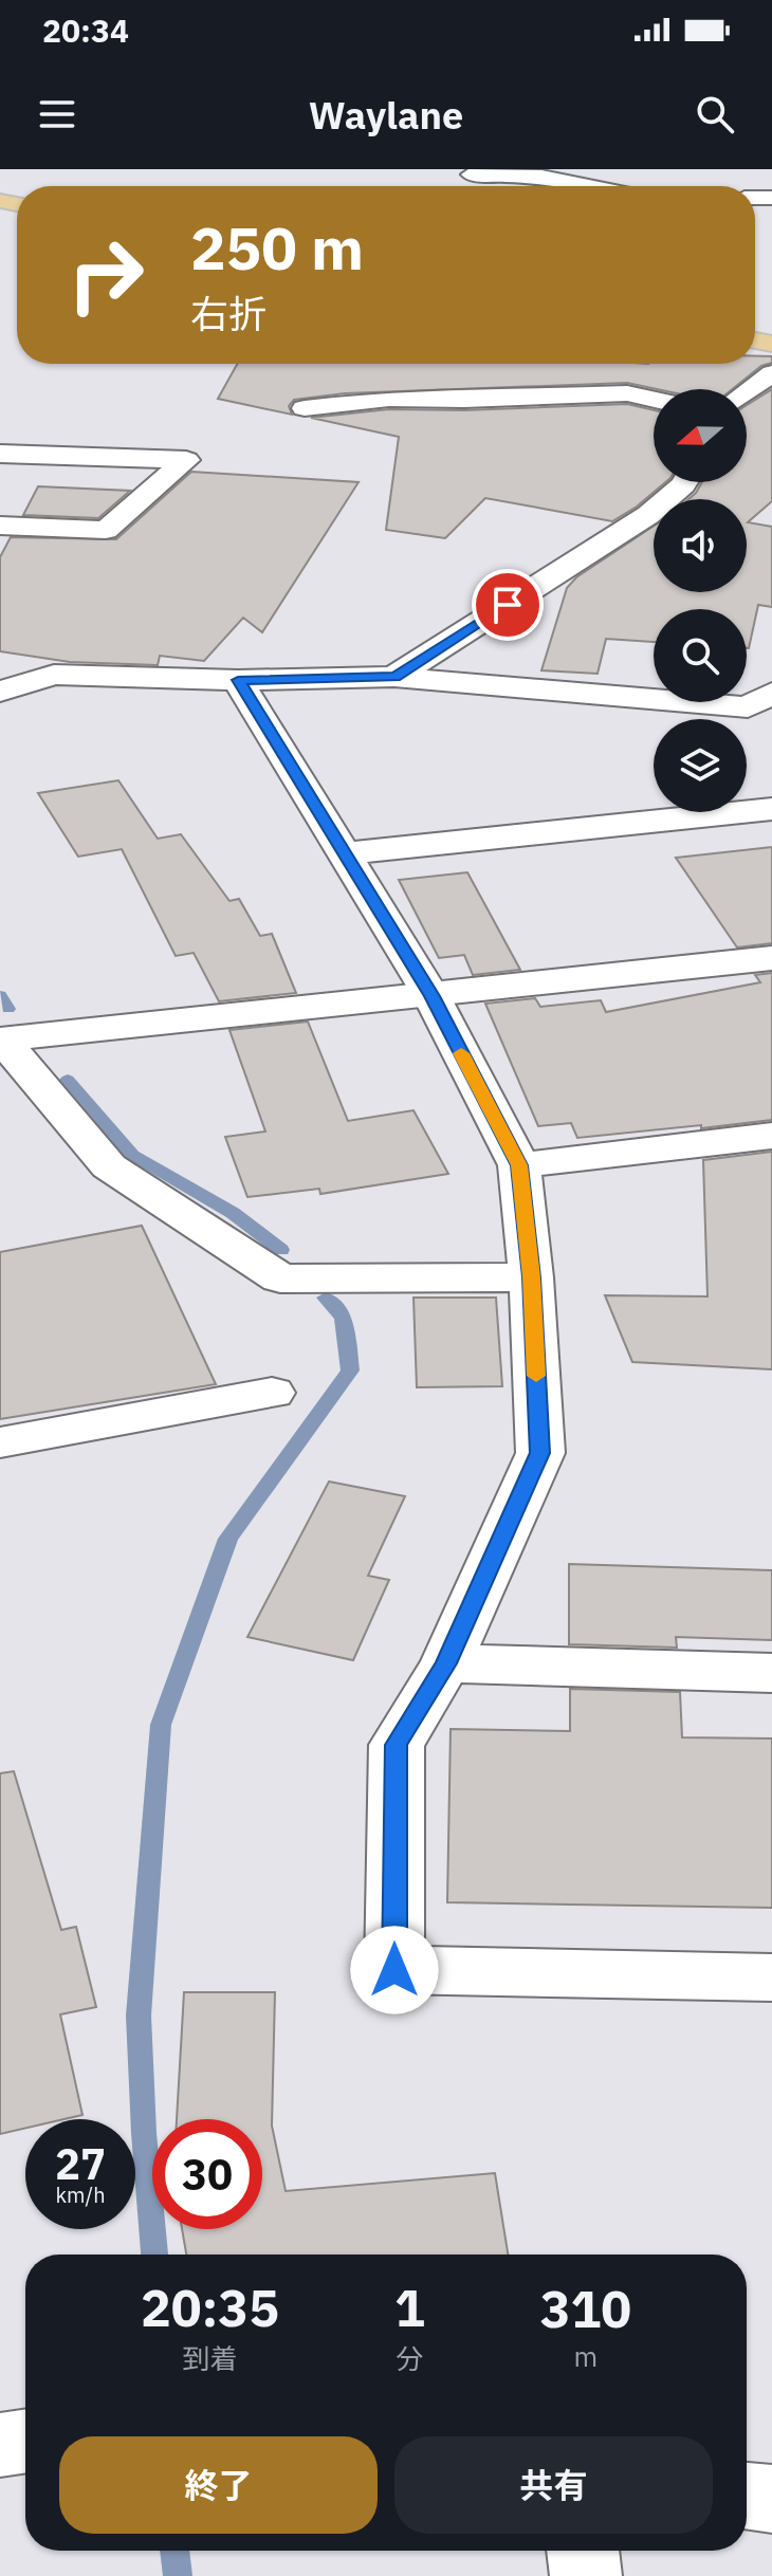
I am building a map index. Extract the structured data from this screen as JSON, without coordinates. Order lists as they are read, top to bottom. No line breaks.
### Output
{"north":"left","page":{"status":"20:34","header":"Waylane","turn":["250 m","右折"],"speed":"27 km/h","limit":"30","eta":["20:35","到着","1","分","310","m"],"buttons":["終了","共有"]}}
